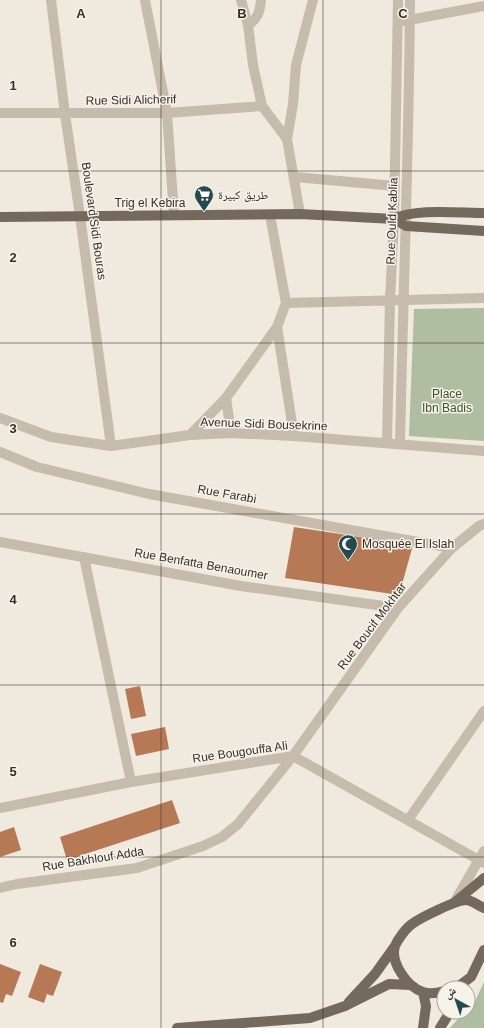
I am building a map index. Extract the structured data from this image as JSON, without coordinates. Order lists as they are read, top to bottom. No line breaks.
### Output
{"streets":{"main road":["Trig el Kebira"],"street":["Rue Sidi Alicherif","Boulevard Sidi Bouras","Rue Ould Kablia","Avenue Sidi Bousekrine","Rue Farabi","Rue Benfatta Benaoumer","Rue Boucif Mokhtar","Rue Bougouffa Ali","Rue Bakhlouf Adda"]},"crossings":[["Rue Sidi Alicherif","Boulevard Sidi Bouras"],["Trig el Kebira","Boulevard Sidi Bouras"],["Trig el Kebira","Rue Ould Kablia"],["Boulevard Sidi Bouras","Avenue Sidi Bousekrine"],["Rue Ould Kablia","Avenue Sidi Bousekrine"],["Rue Farabi","Rue Boucif Mokhtar"],["Rue Benfatta Benaoumer","Rue Boucif Mokhtar"],["Rue Boucif Mokhtar","Rue Bougouffa Ali"],["Rue Boucif Mokhtar","Rue Bakhlouf Adda"],["Rue Bougouffa Ali","Rue Bakhlouf Adda"]],"parks":["Place Ibn Badis"],"places":{"supermarket":["طريق كبيرة"],"mosque":["Mosquée El Islah"]},"north":"top left","grid":{"columns":["A","B","C"],"rows":["1","2","3","4","5","6"]}}
